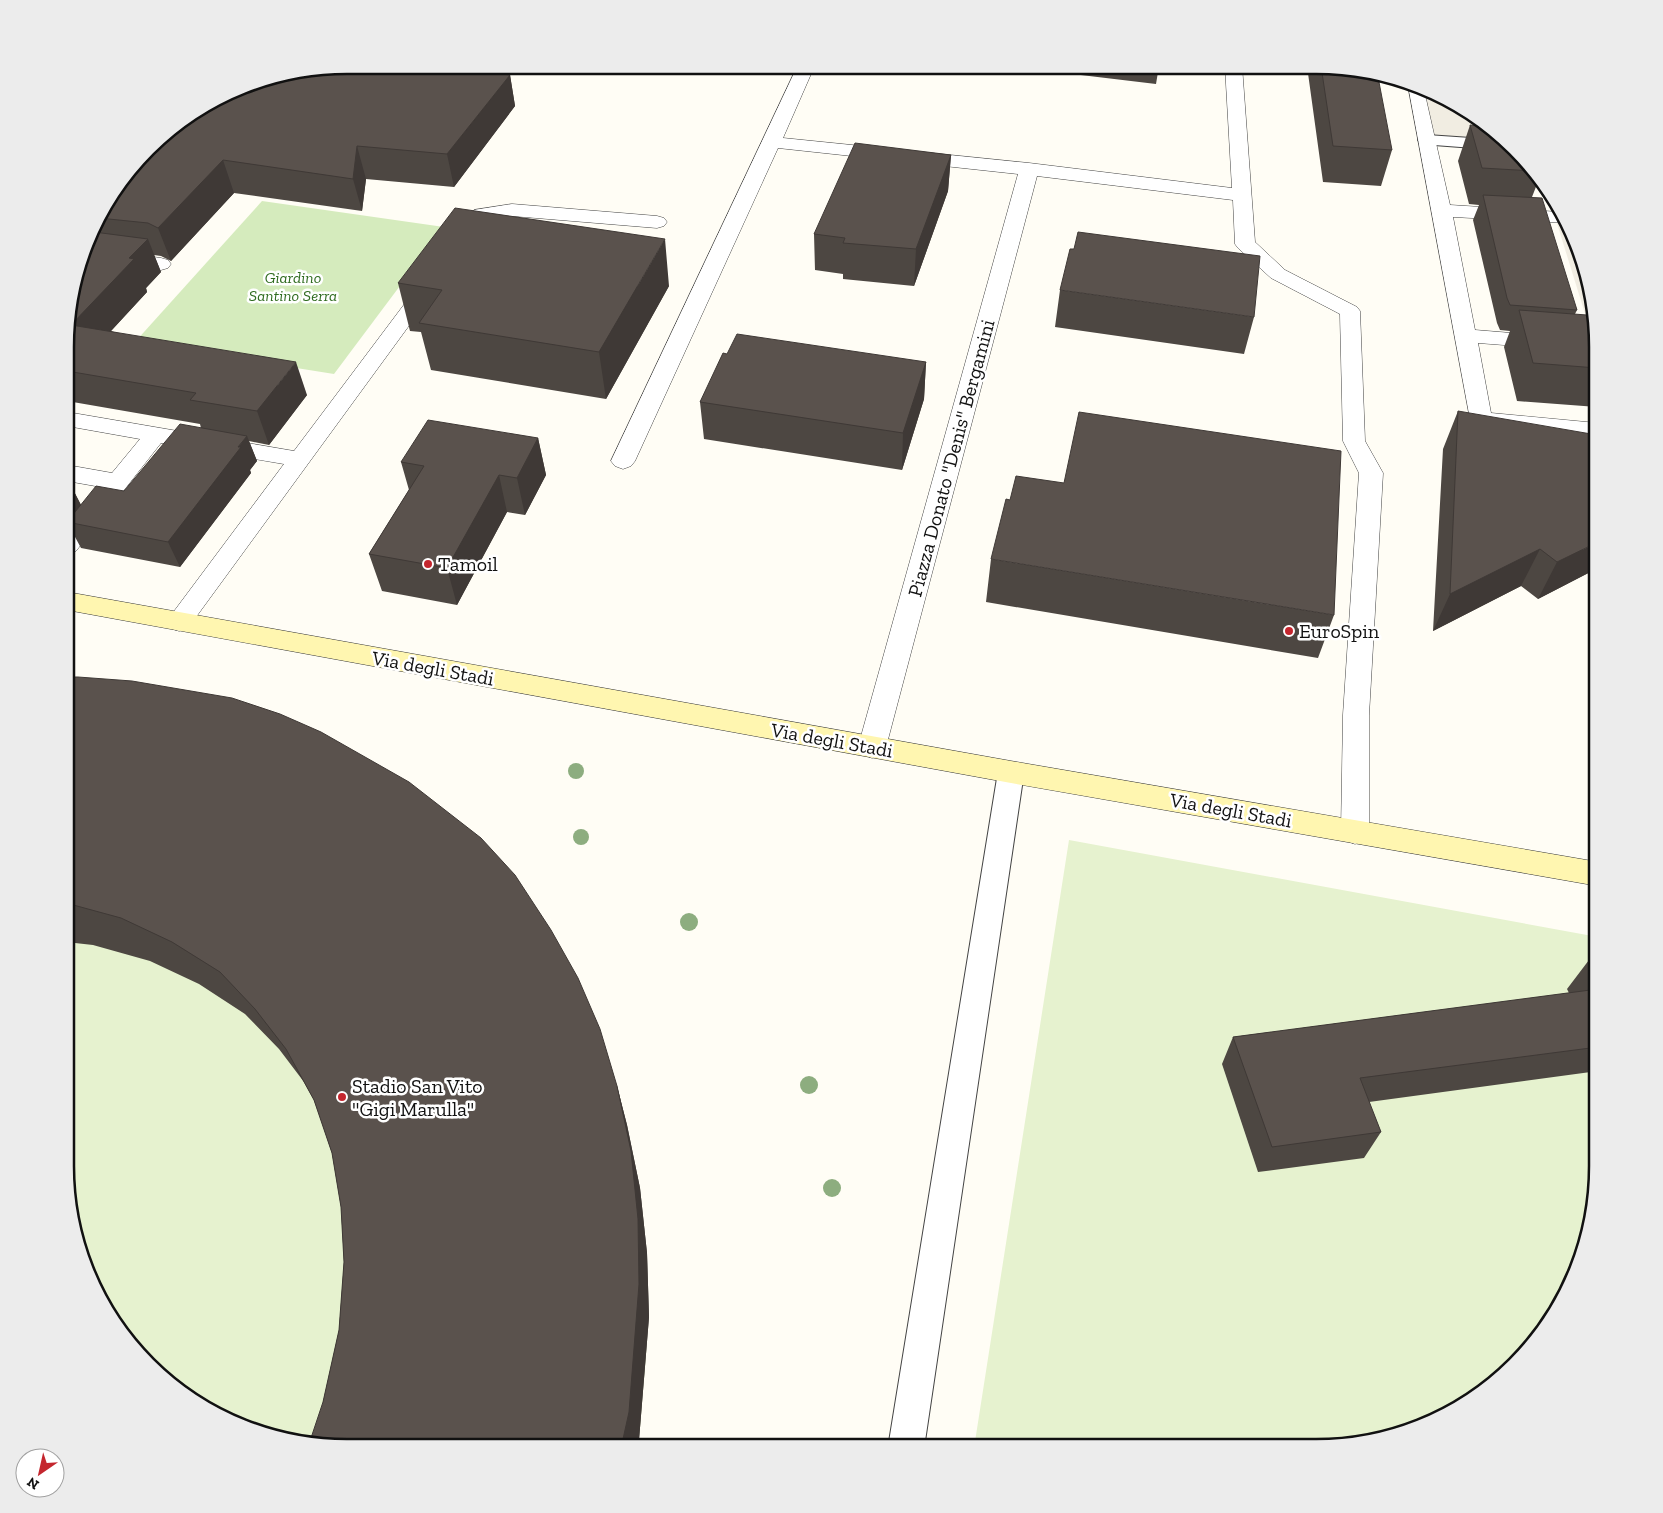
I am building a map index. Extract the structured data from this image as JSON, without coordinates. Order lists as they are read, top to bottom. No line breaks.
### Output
{"streets":{"street":["Piazza Donato \"Denis\" Bergamini","Via degli Stadi"]},"crossings":[["Piazza Donato \"Denis\" Bergamini","Via degli Stadi"]],"parks":["Giardino Santino Serra"],"places":["Tamoil","EuroSpin","Stadio San Vito \"Gigi Marulla\""],"north":"bottom left"}
